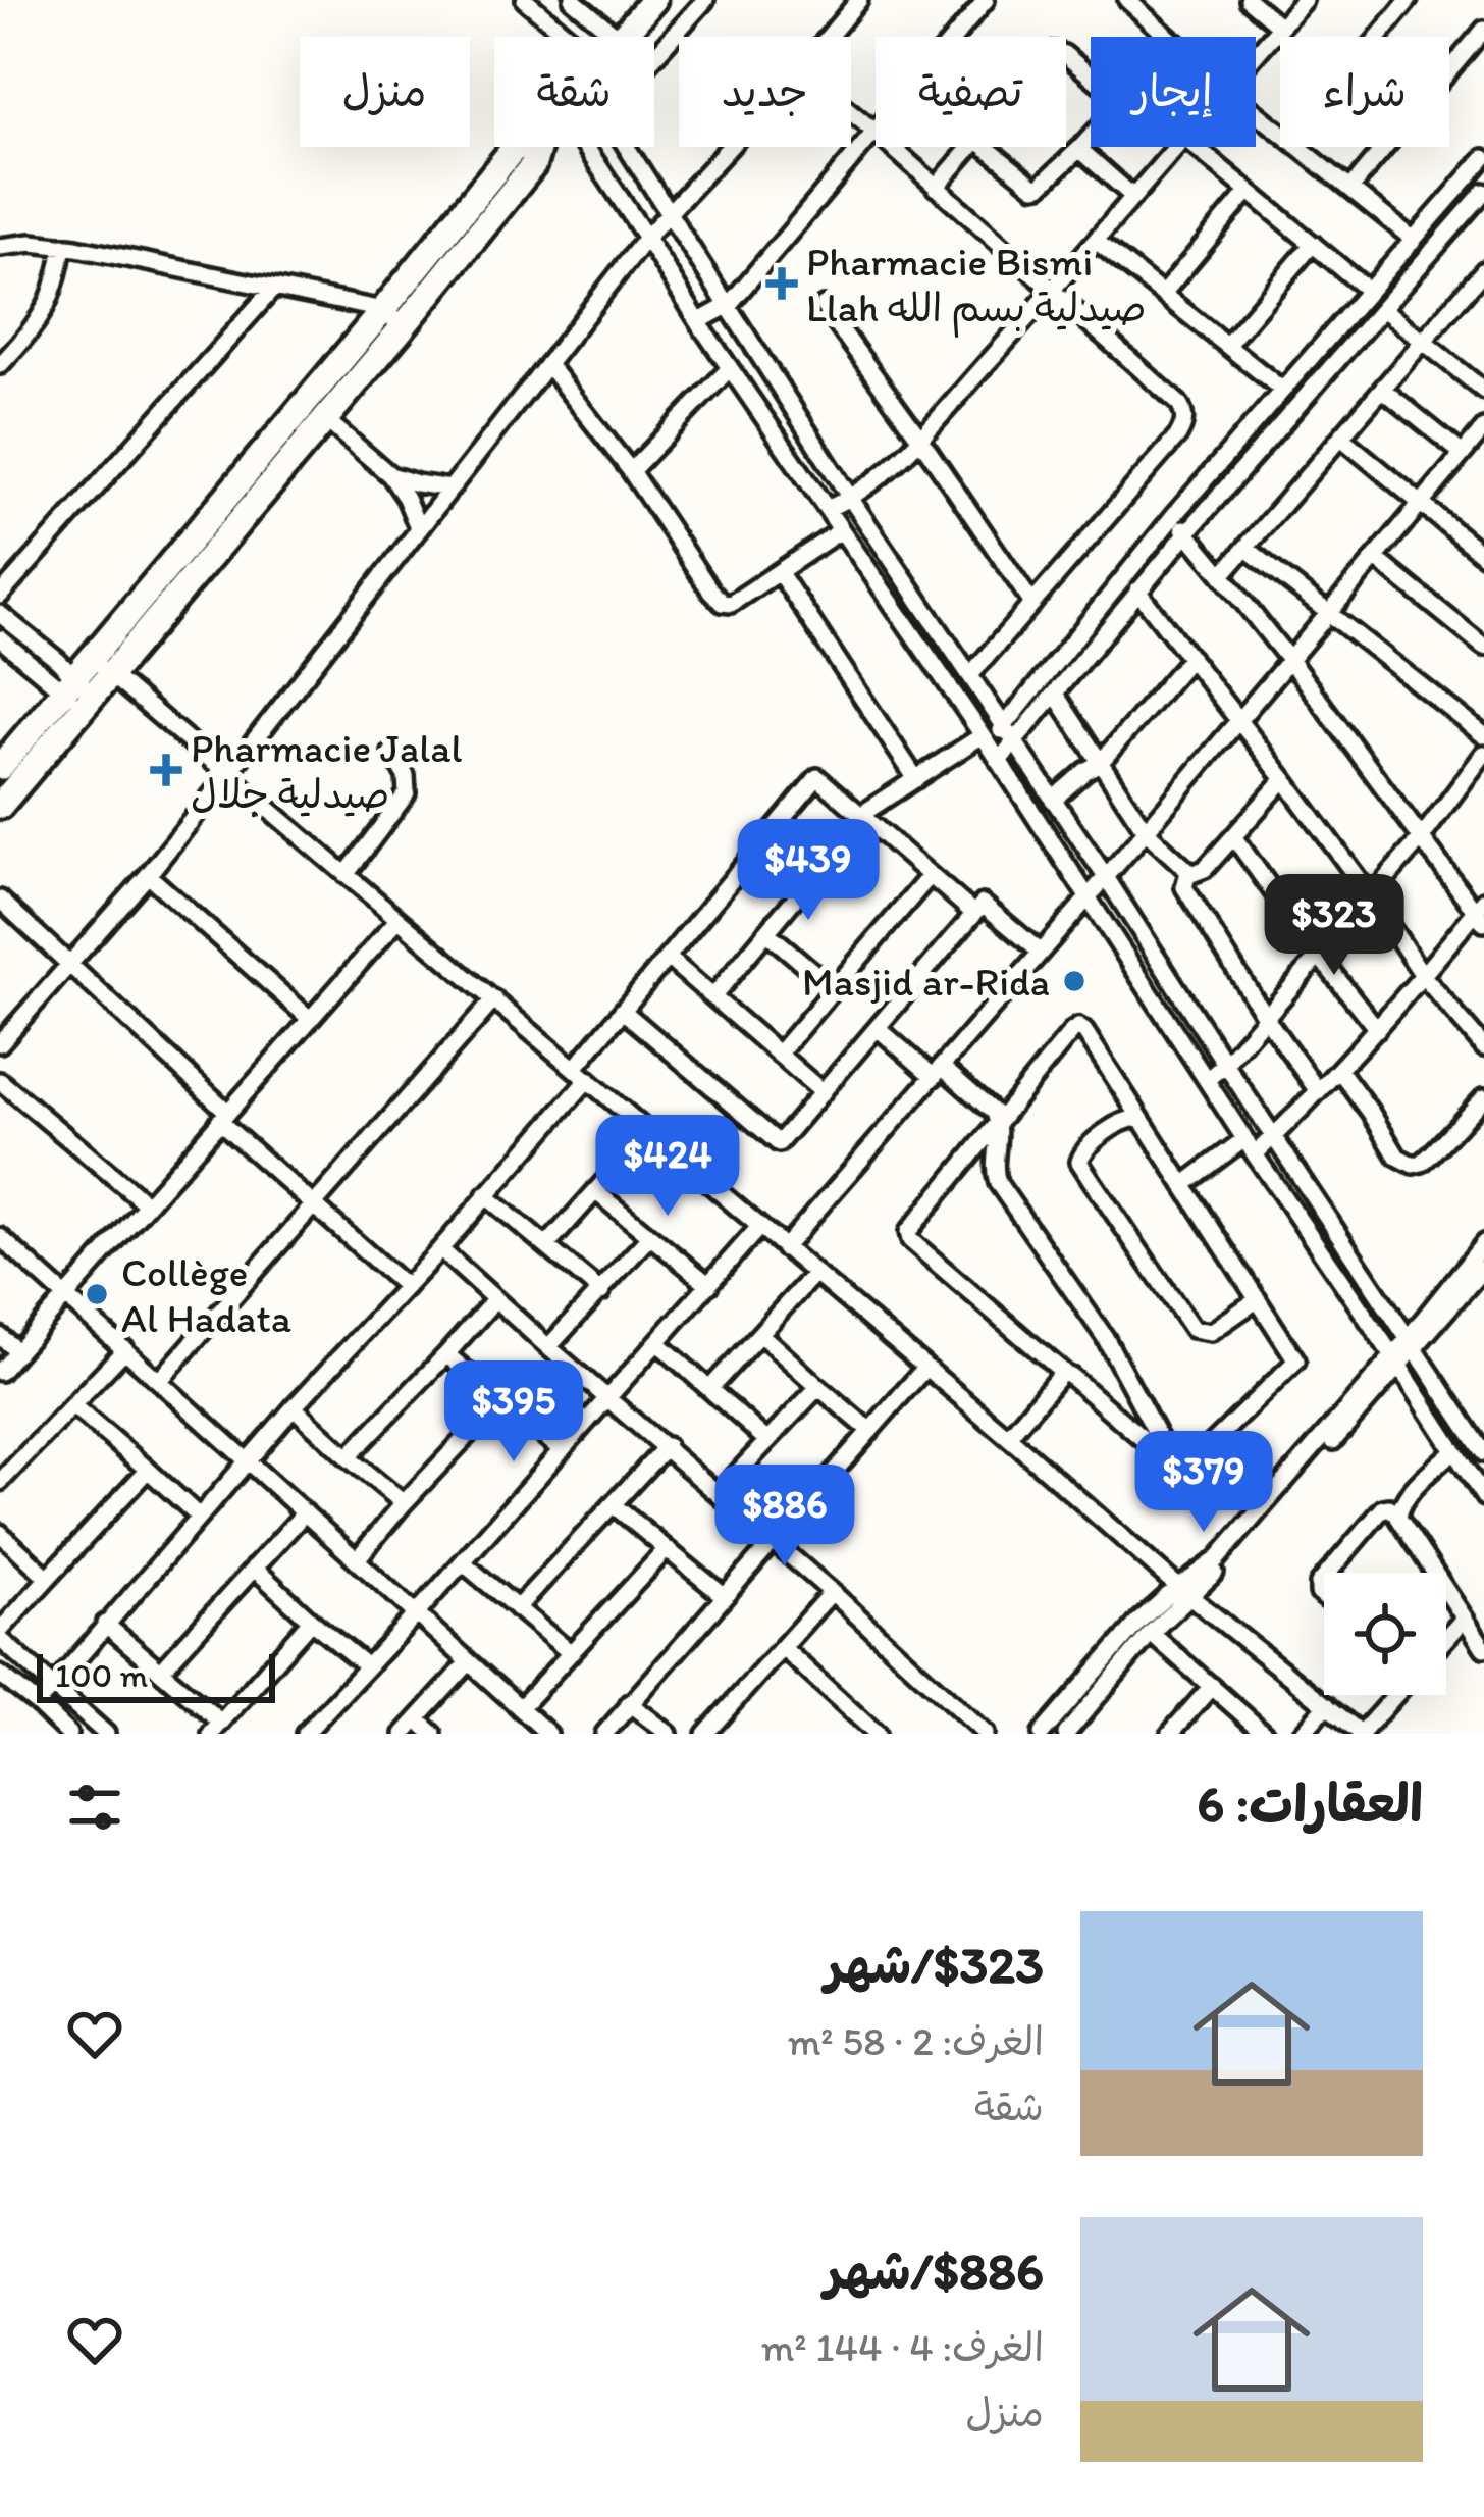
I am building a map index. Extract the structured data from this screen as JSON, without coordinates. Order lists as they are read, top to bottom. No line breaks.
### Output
{"places":{"health":["Pharmacie Bismi Llah صيدلية بسم الله","Pharmacie Jalal صيدلية جلال"],"other":["Masjid ar-Rida","Collège Al Hadata"]},"scale_bar":"100 m","page":{"chip":["شراء","إيجار","تصفية","جديد","شقة","منزل"],"price":["$439","$323","$424","$395","$379","$886"],"scale":"100 m","heading":"العقارات: 6","list":[{"name":"$323/شهر","note":"الغرف: 2 · 58 m² · شقة"},{"name":"$886/شهر","note":"الغرف: 4 · 144 m² · منزل"}]}}
